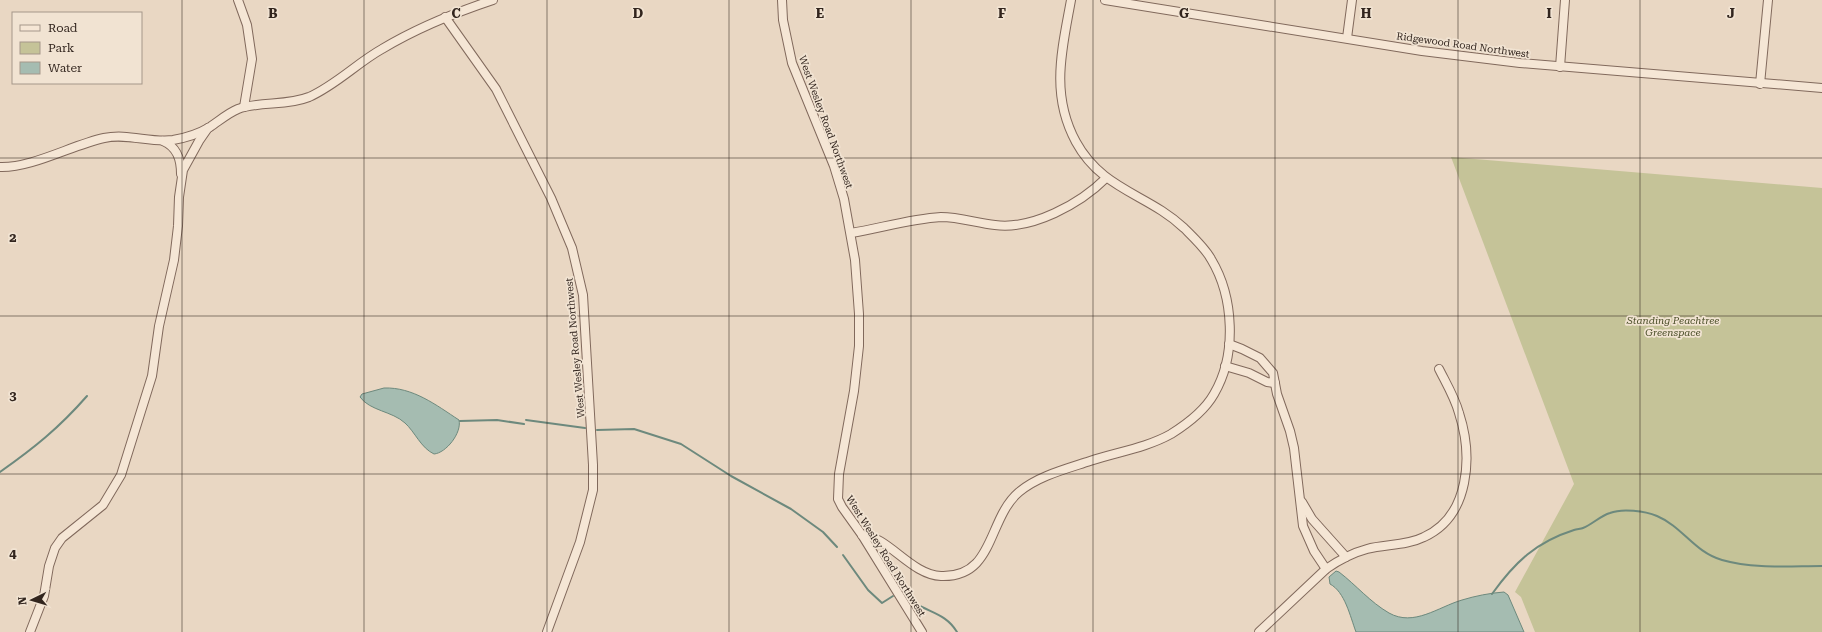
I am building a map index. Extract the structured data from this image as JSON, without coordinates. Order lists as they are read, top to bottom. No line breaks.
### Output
{"streets":{"street":["Ridgewood Road Northwest","West Wesley Road Northwest"]},"parks":["Standing Peachtree Greenspace"],"legend":["Road","Park","Water"],"north":"left","grid":{"columns":["B","C","D","E","F","G","H","I","J"],"rows":["2","3","4"]}}
